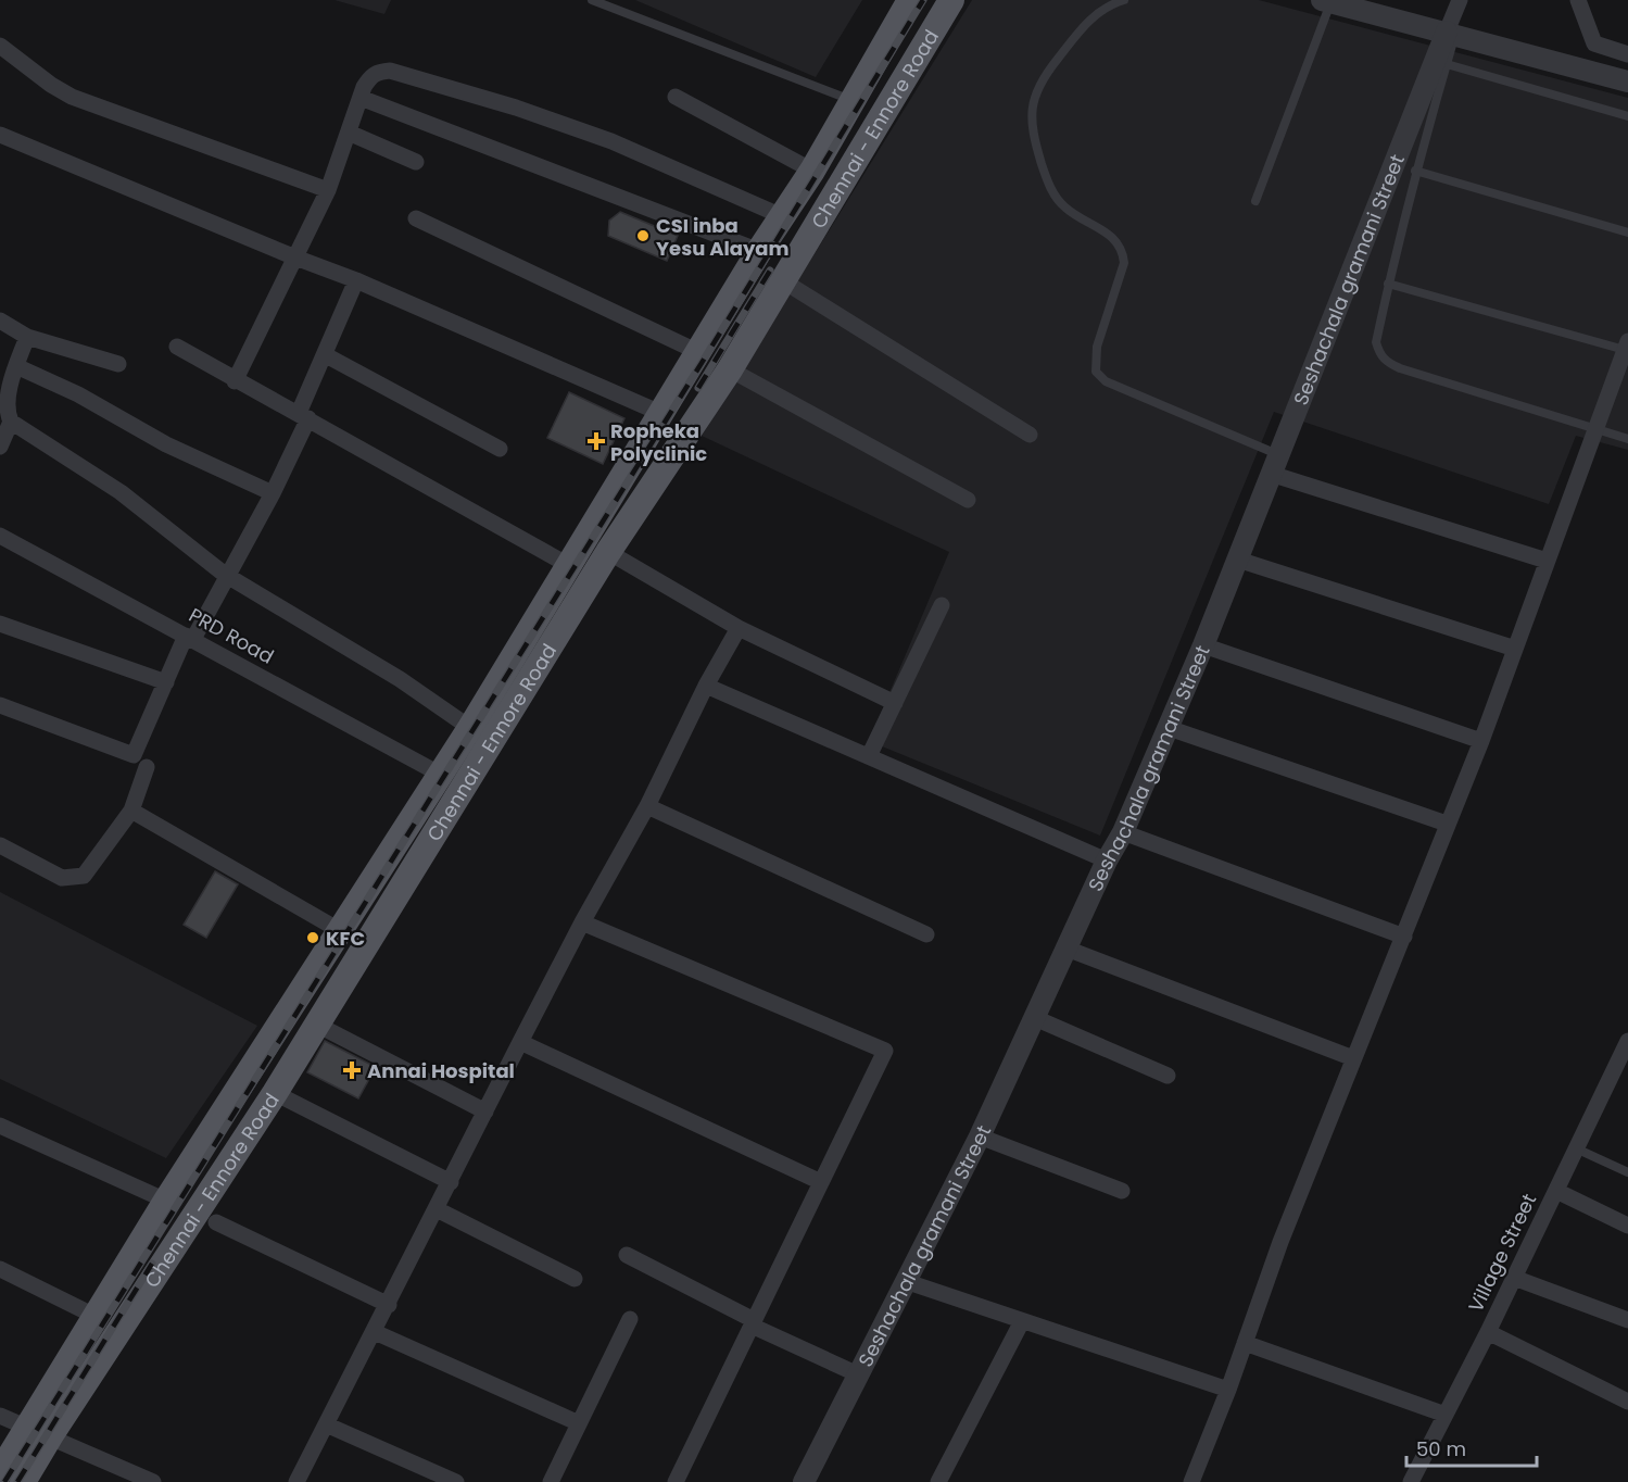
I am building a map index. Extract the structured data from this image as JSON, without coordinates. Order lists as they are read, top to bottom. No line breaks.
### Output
{"streets":{"main road":["Chennai - Ennore Road"],"street":["Seshachala gramani Street","PRD Road","Village Street"]},"crossings":[["Chennai - Ennore Road","PRD Road"]],"places":{"other":["CSI inba Yesu Alayam","KFC"],"health":["Ropheka Polyclinic","Annai Hospital"]},"scale_bar":"50 m"}
